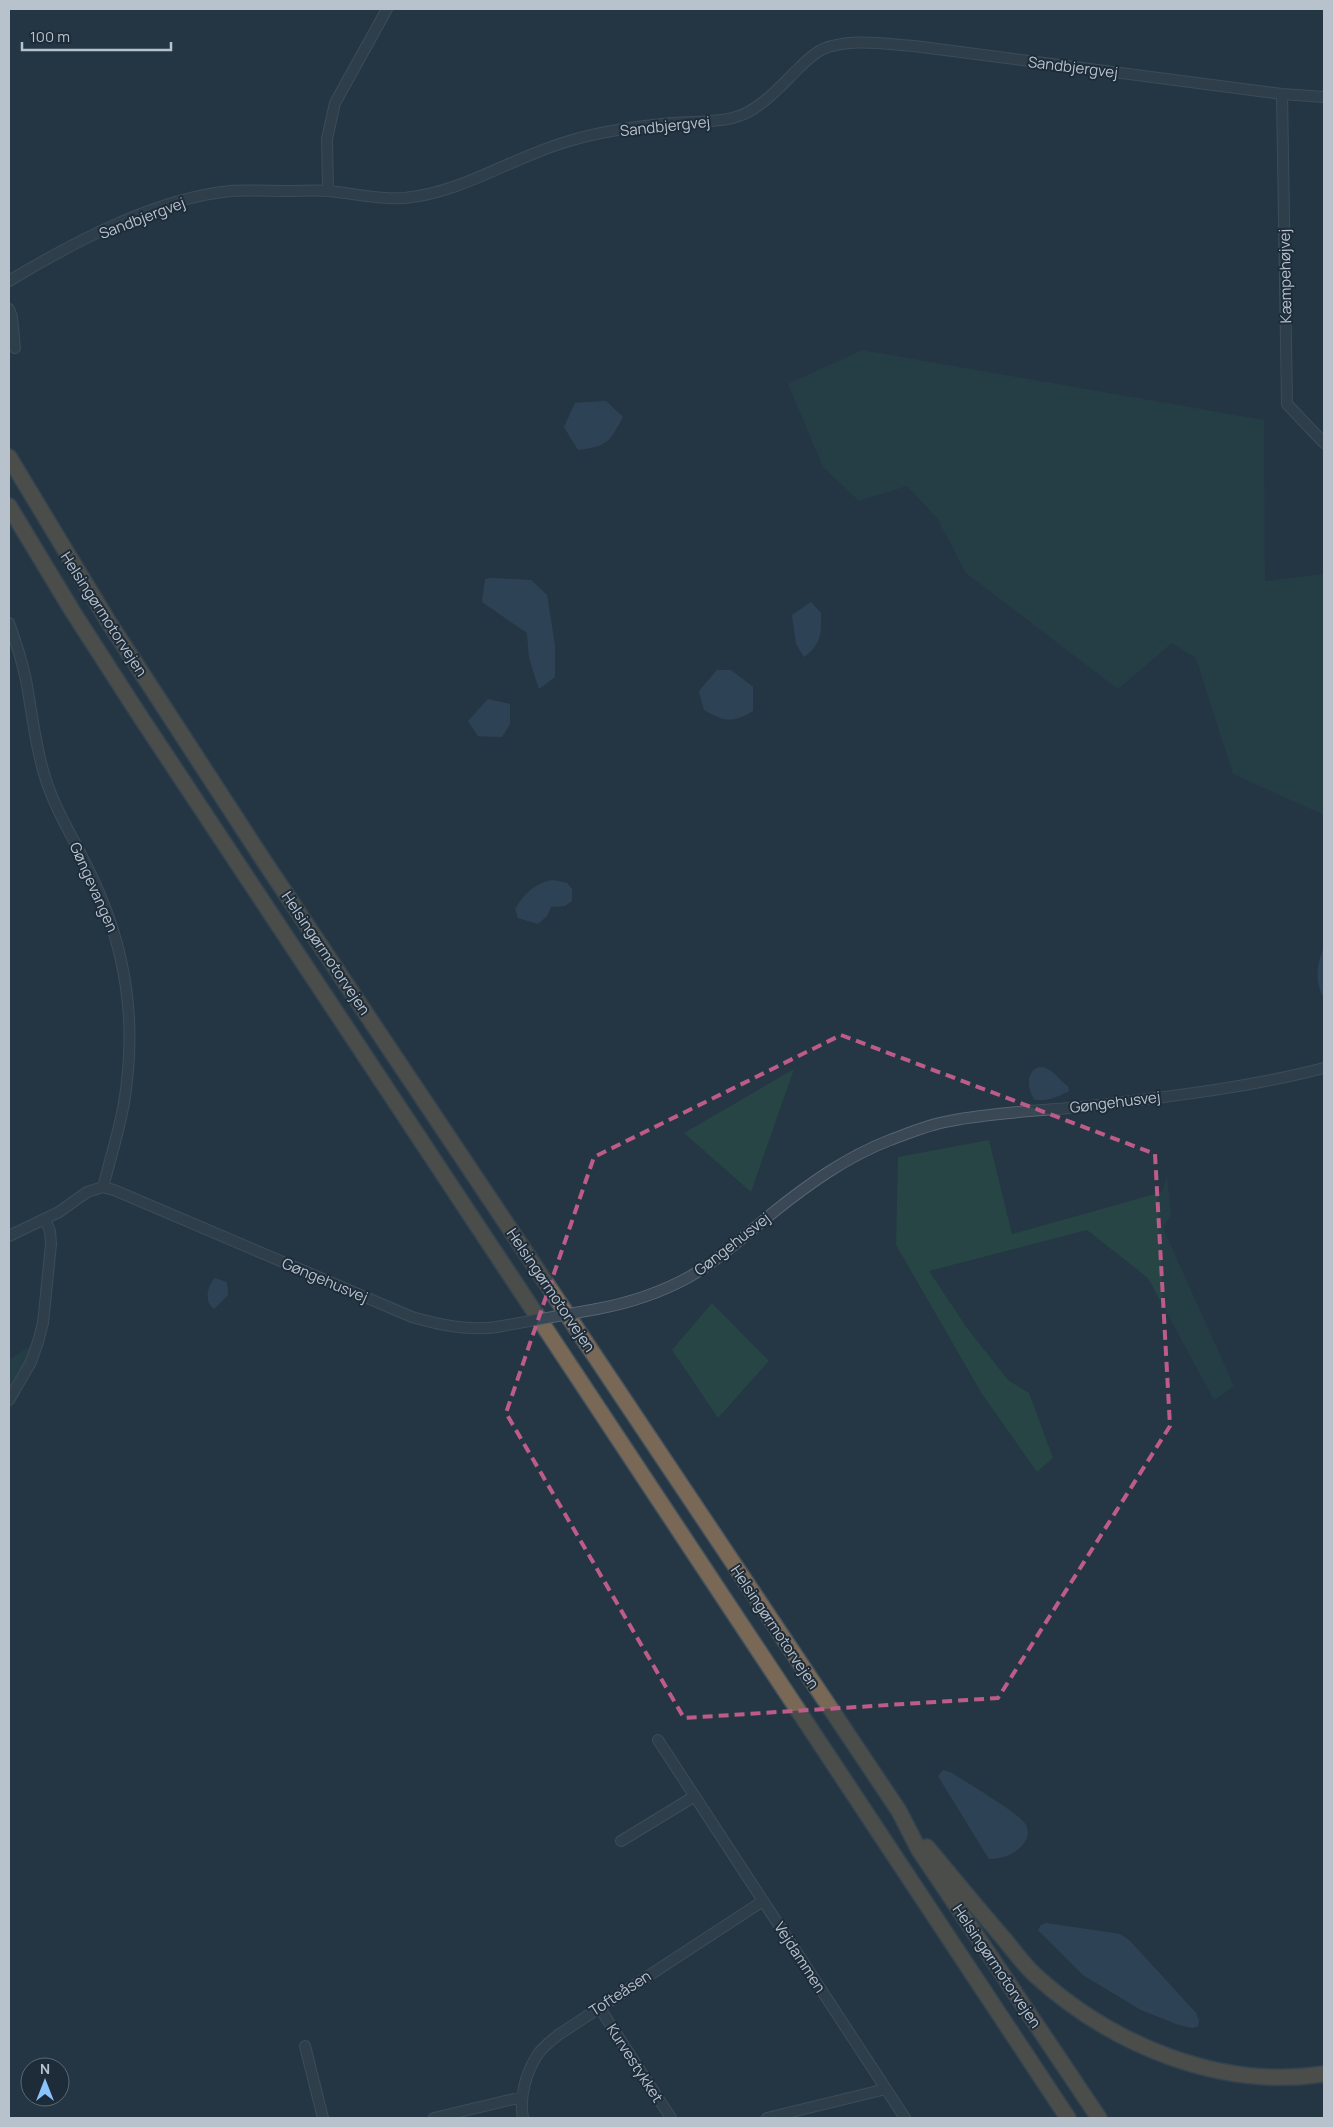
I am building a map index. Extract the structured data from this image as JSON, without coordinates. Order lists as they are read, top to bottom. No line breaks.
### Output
{"streets":{"highway":["Helsingørmotorvejen"],"street":["Sandbjergvej","Kæmpehøjvej","Gøngevangen","Gøngehusvej","Vejdammen","Tofteåsen","Kurvestykket"]},"crossings":[["Sandbjergvej","Kæmpehøjvej"],["Gøngevangen","Gøngehusvej"],["Vejdammen","Tofteåsen"],["Tofteåsen","Kurvestykket"]],"scale_bar":"100 m","north":"top"}
